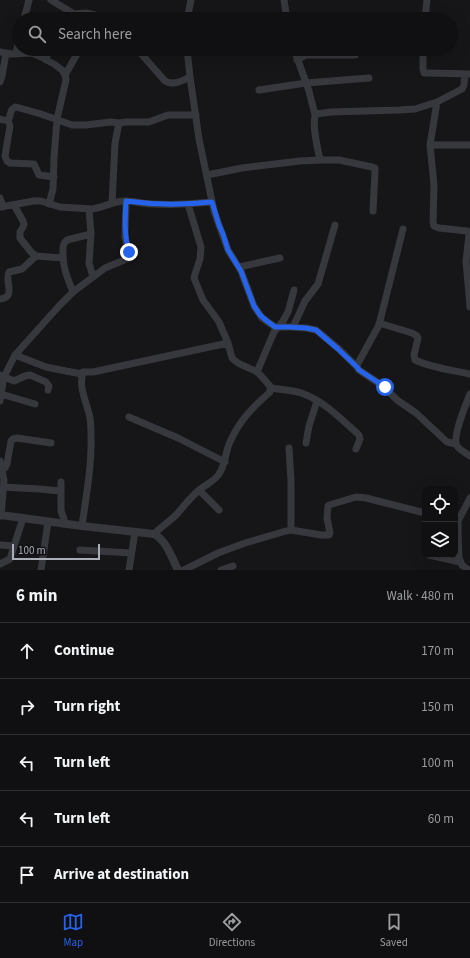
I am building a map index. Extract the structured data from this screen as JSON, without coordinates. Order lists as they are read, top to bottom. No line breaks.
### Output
{"scale_bar":"100 m","page":{"search":"Search here","scale":"100 m","heading":["6 min","Walk · 480 m"],"list":[["Continue","170 m"],["Turn right","150 m"],["Turn left","100 m"],["Turn left","60 m"],"Arrive at destination"],"nav":["Map","Directions","Saved"]}}
